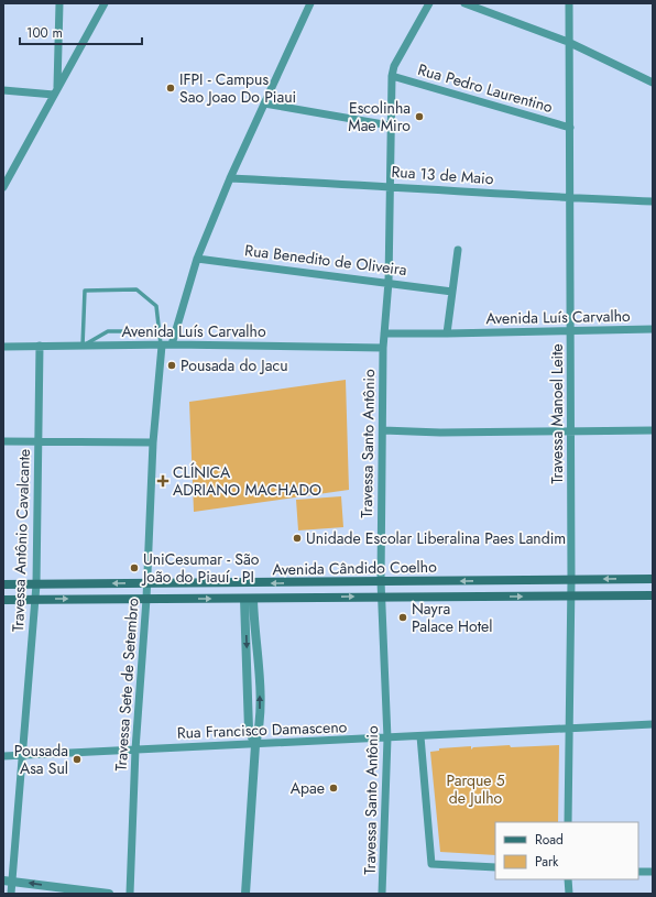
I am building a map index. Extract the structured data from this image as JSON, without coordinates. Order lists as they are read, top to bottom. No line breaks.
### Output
{"streets":{"main road":["Avenida Cândido Coelho"],"street":["Rua Pedro Laurentino","Rua 13 de Maio","Rua Benedito de Oliveira","Avenida Luís Carvalho","Travessa Manoel Leite","Travessa Santo Antônio","Travessa Antônio Cavalcante","Travessa Sete de Setembro","Rua Francisco Damasceno"]},"crossings":[["Rua Pedro Laurentino","Travessa Manoel Leite"],["Rua Pedro Laurentino","Travessa Santo Antônio"],["Rua 13 de Maio","Travessa Manoel Leite"],["Rua 13 de Maio","Travessa Santo Antônio"],["Rua Benedito de Oliveira","Travessa Santo Antônio"],["Avenida Luís Carvalho","Travessa Manoel Leite"],["Avenida Luís Carvalho","Travessa Santo Antônio"],["Avenida Luís Carvalho","Travessa Antônio Cavalcante"],["Avenida Luís Carvalho","Travessa Sete de Setembro"],["Travessa Manoel Leite","Avenida Cândido Coelho"],["Travessa Manoel Leite","Rua Francisco Damasceno"],["Travessa Santo Antônio","Avenida Cândido Coelho"],["Travessa Santo Antônio","Rua Francisco Damasceno"],["Travessa Antônio Cavalcante","Avenida Cândido Coelho"],["Travessa Antônio Cavalcante","Rua Francisco Damasceno"],["Avenida Cândido Coelho","Travessa Sete de Setembro"],["Travessa Sete de Setembro","Rua Francisco Damasceno"]],"parks":["Parque 5 de Julho"],"places":{"other":["IFPI - Campus Sao Joao Do Piaui","Escolinha Mae Miro","Pousada do Jacu","Unidade Escolar Liberalina Paes Landim","UniCesumar - São João do Piauí - PI","Nayra Palace Hotel","Pousada Asa Sul","Apae"],"health":["CLÍNICA ADRIANO MACHADO"]},"legend":["Road","Park"],"scale_bar":"100 m"}
